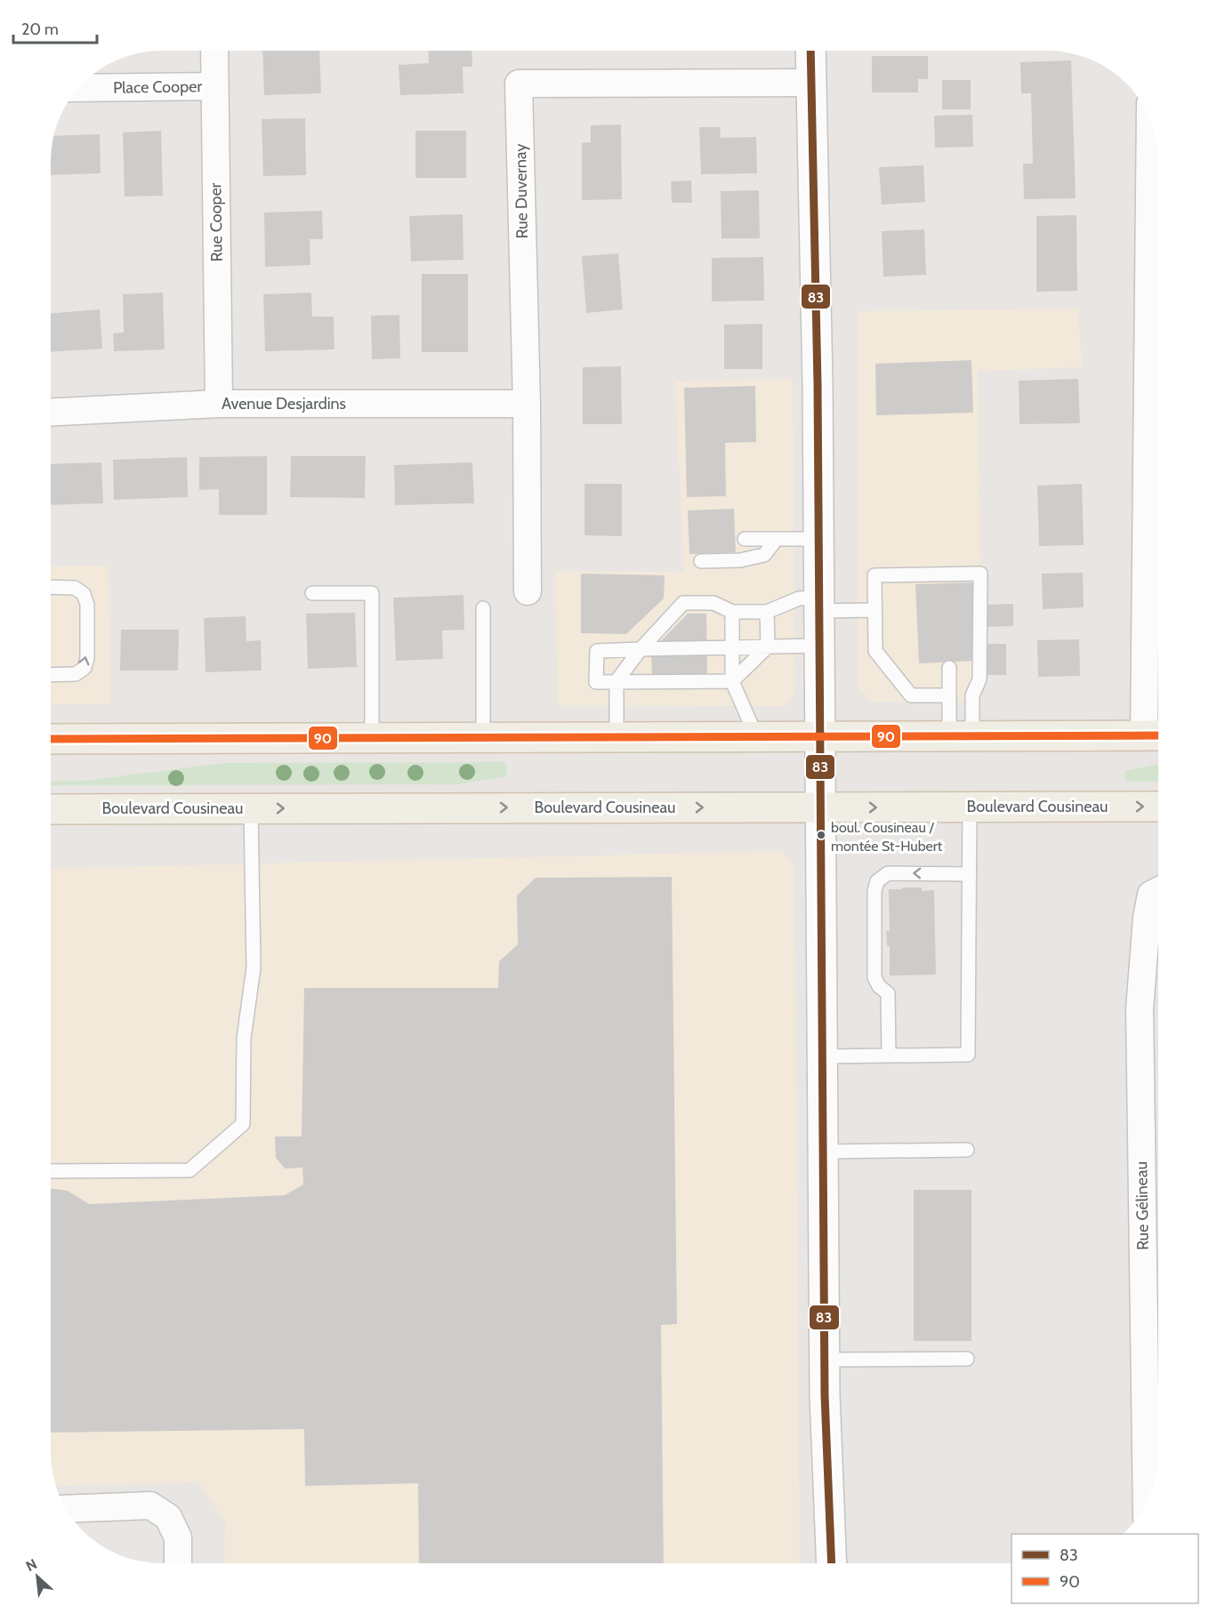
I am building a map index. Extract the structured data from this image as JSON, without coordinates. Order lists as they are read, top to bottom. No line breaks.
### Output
{"streets":{"main road":["Boulevard Cousineau"],"street":["Place Cooper","Rue Duvernay","Rue Cooper","Avenue Desjardins","Rue Gélineau"]},"crossings":[["Place Cooper","Rue Cooper"],["Rue Duvernay","Avenue Desjardins"],["Rue Cooper","Avenue Desjardins"]],"places":["boul. Cousineau / montée St-Hubert"],"lines":["transit line 83","transit line 90"],"legend":["83","90"],"scale_bar":"20 m","north":"top left"}
